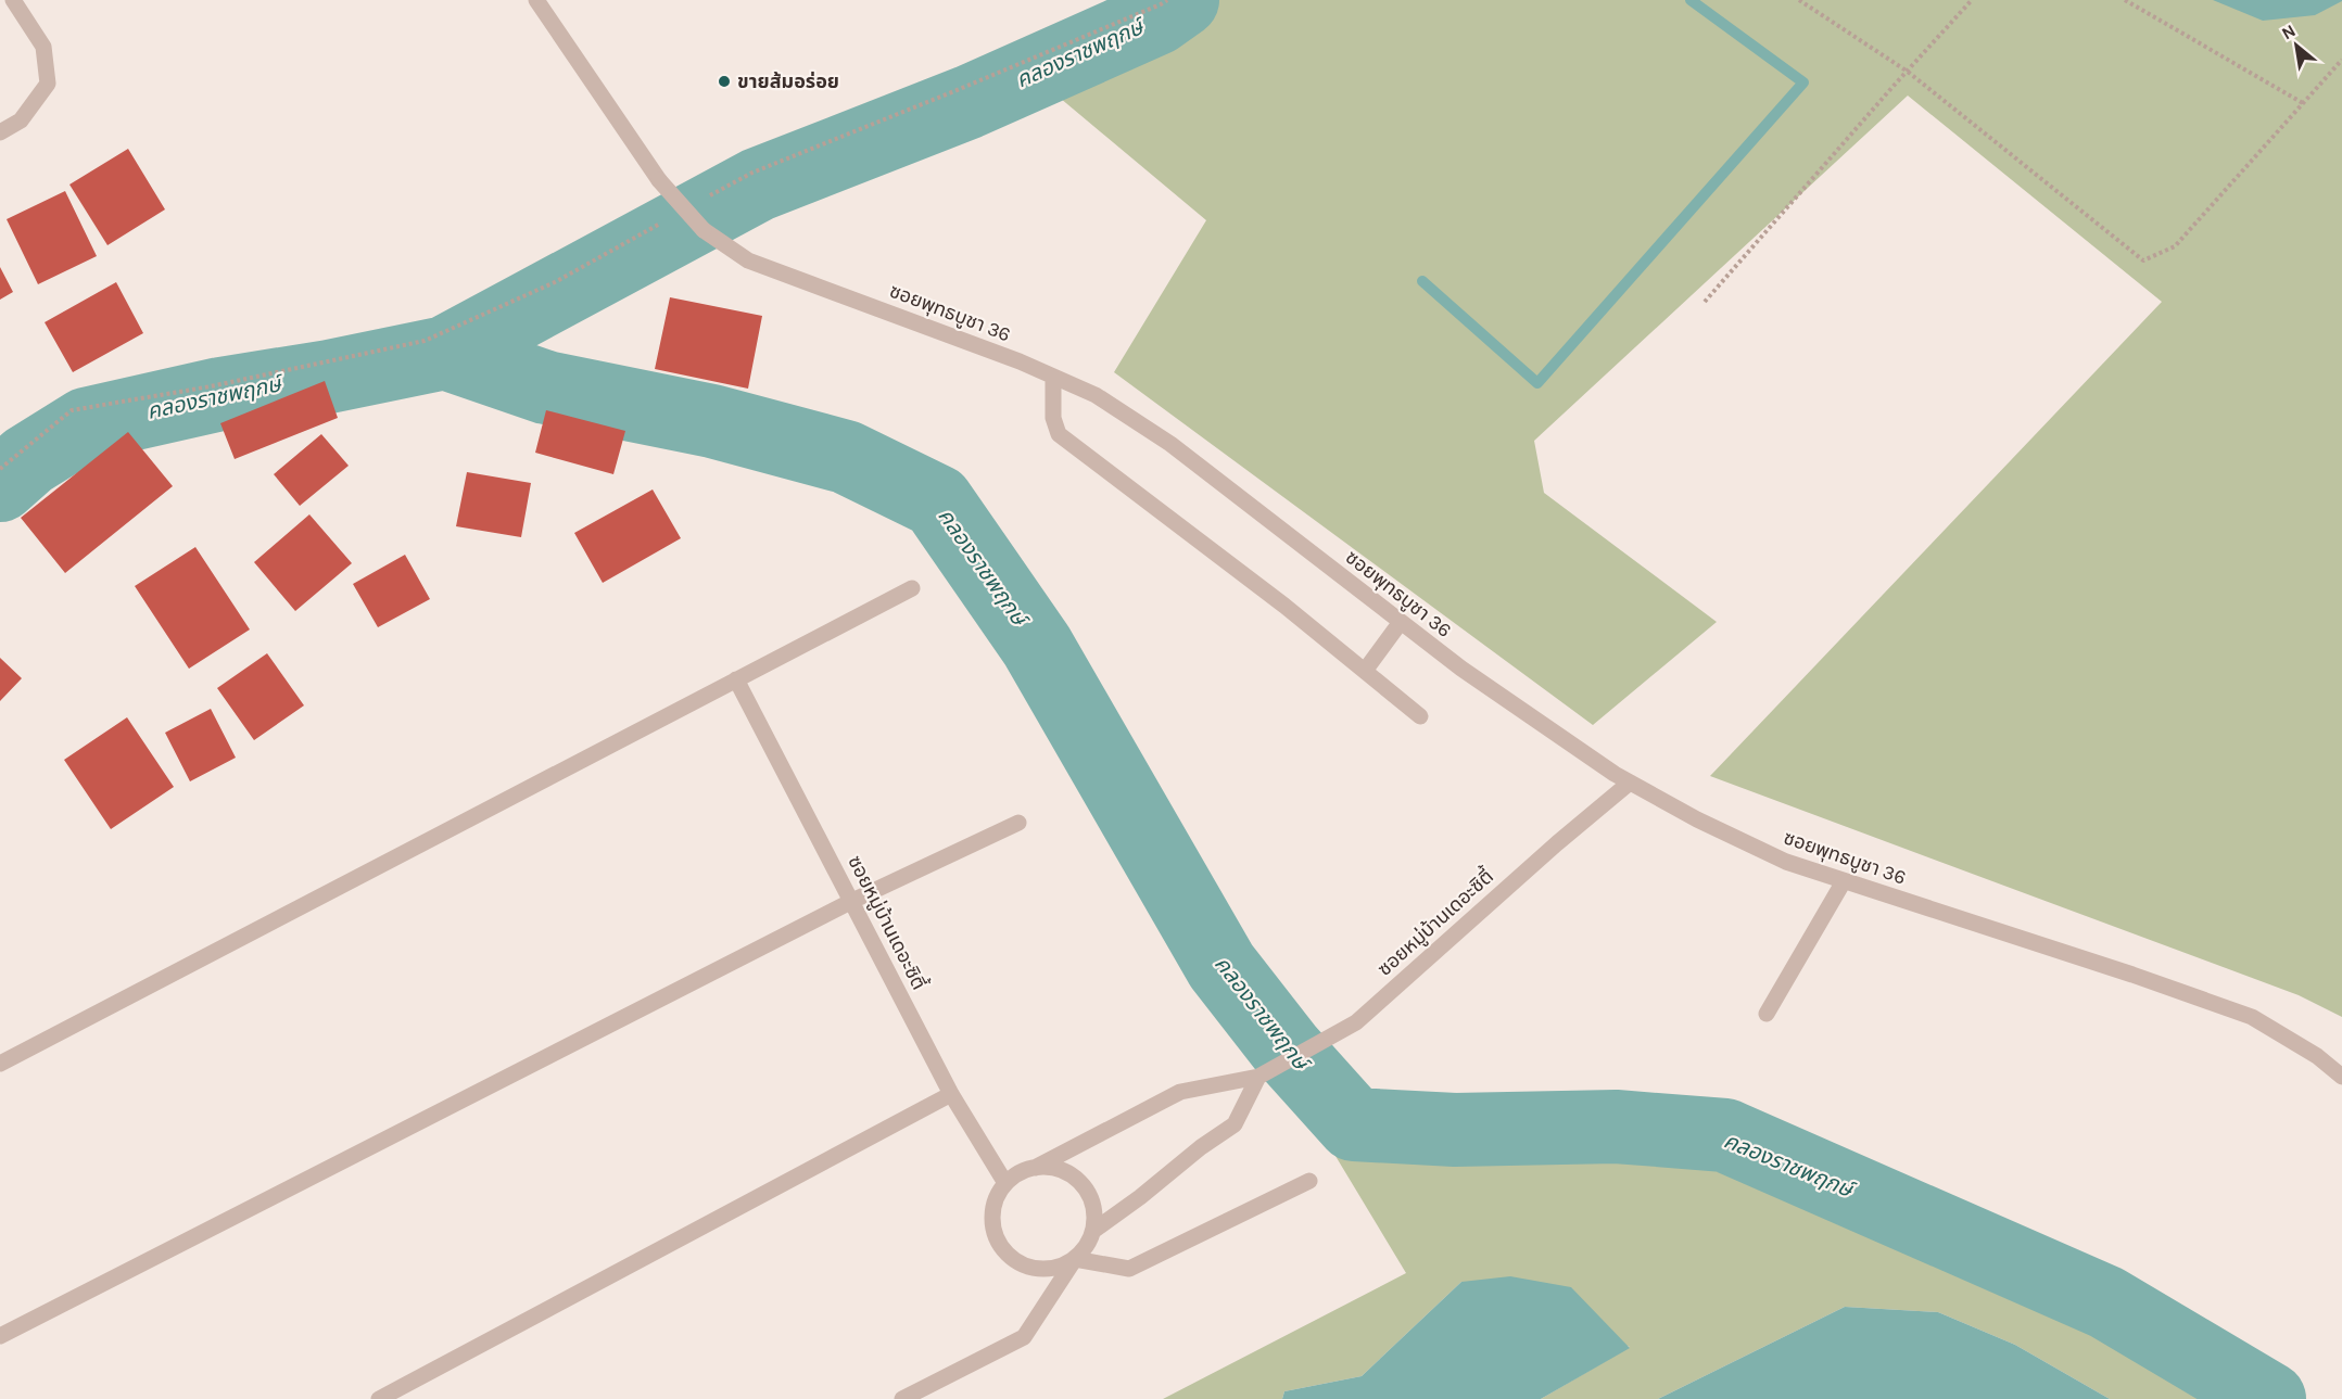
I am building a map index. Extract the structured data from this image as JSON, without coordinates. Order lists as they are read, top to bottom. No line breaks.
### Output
{"streets":{"street":["ซอยพุทธบูชา 36","ซอยหมู่บ้านเดอะซิตี้"]},"crossings":[["ซอยพุทธบูชา 36","ซอยหมู่บ้านเดอะซิตี้"]],"water":["คลองราชพฤกษ์"],"places":["ขายส้มอร่อย"],"north":"top left"}
